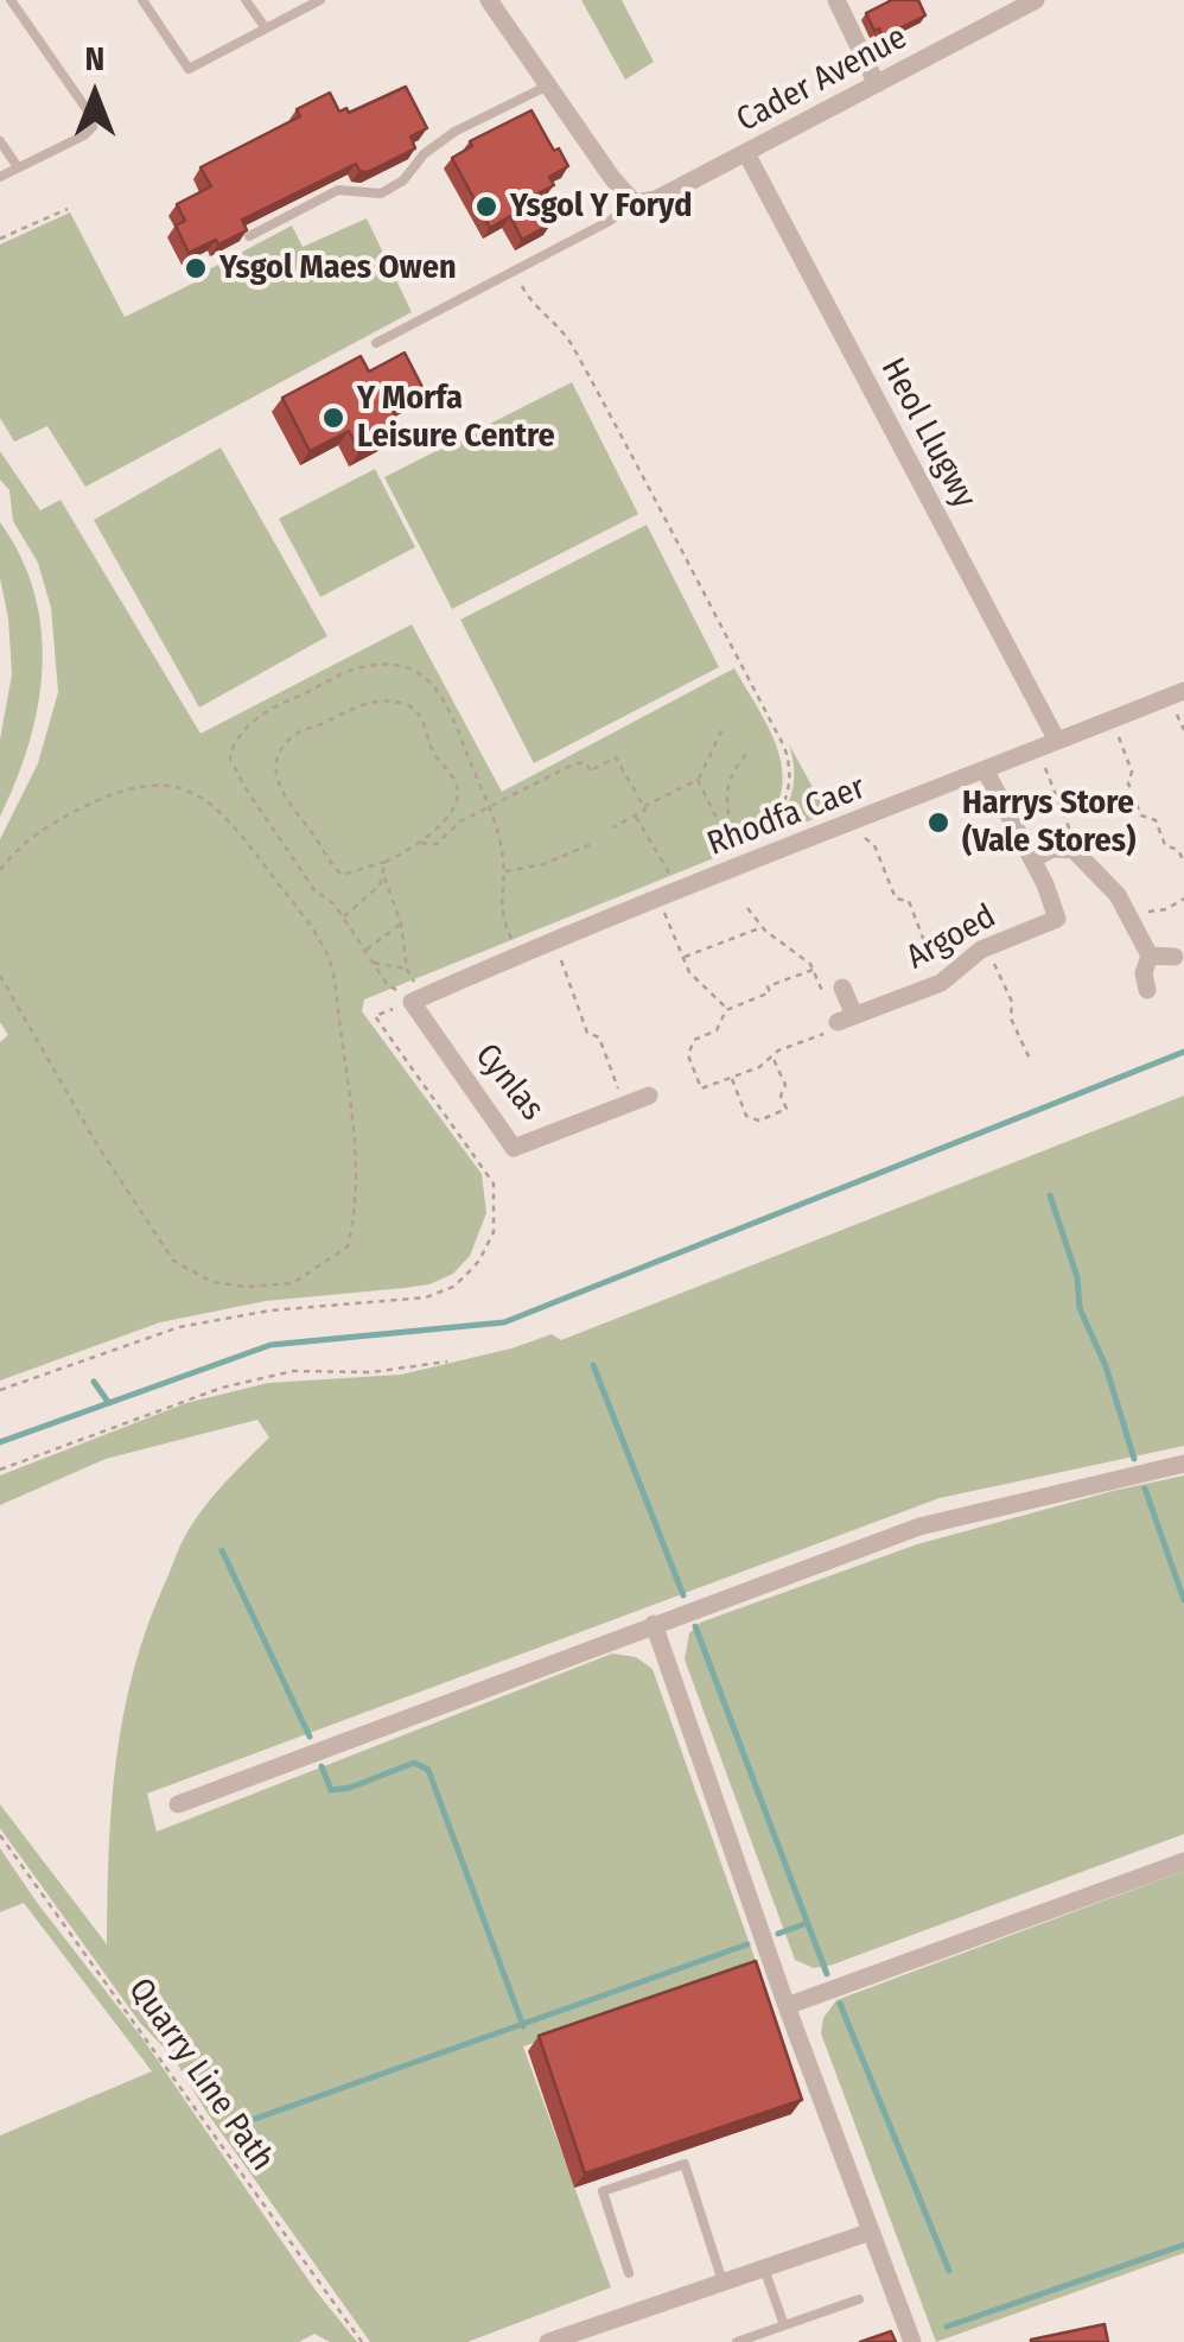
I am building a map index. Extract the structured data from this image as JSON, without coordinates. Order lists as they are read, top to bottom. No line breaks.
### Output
{"streets":{"street":["Cader Avenue","Heol Llugwy","Rhodfa Caer","Argoed","Cynlas"],"path":["Quarry Line Path"]},"crossings":[["Cader Avenue","Heol Llugwy"],["Heol Llugwy","Rhodfa Caer"],["Rhodfa Caer","Argoed"],["Rhodfa Caer","Cynlas"]],"places":["Ysgol Y Foryd","Ysgol Maes Owen","Y Morfa Leisure Centre","Harrys Store (Vale Stores)"],"north":"top"}
